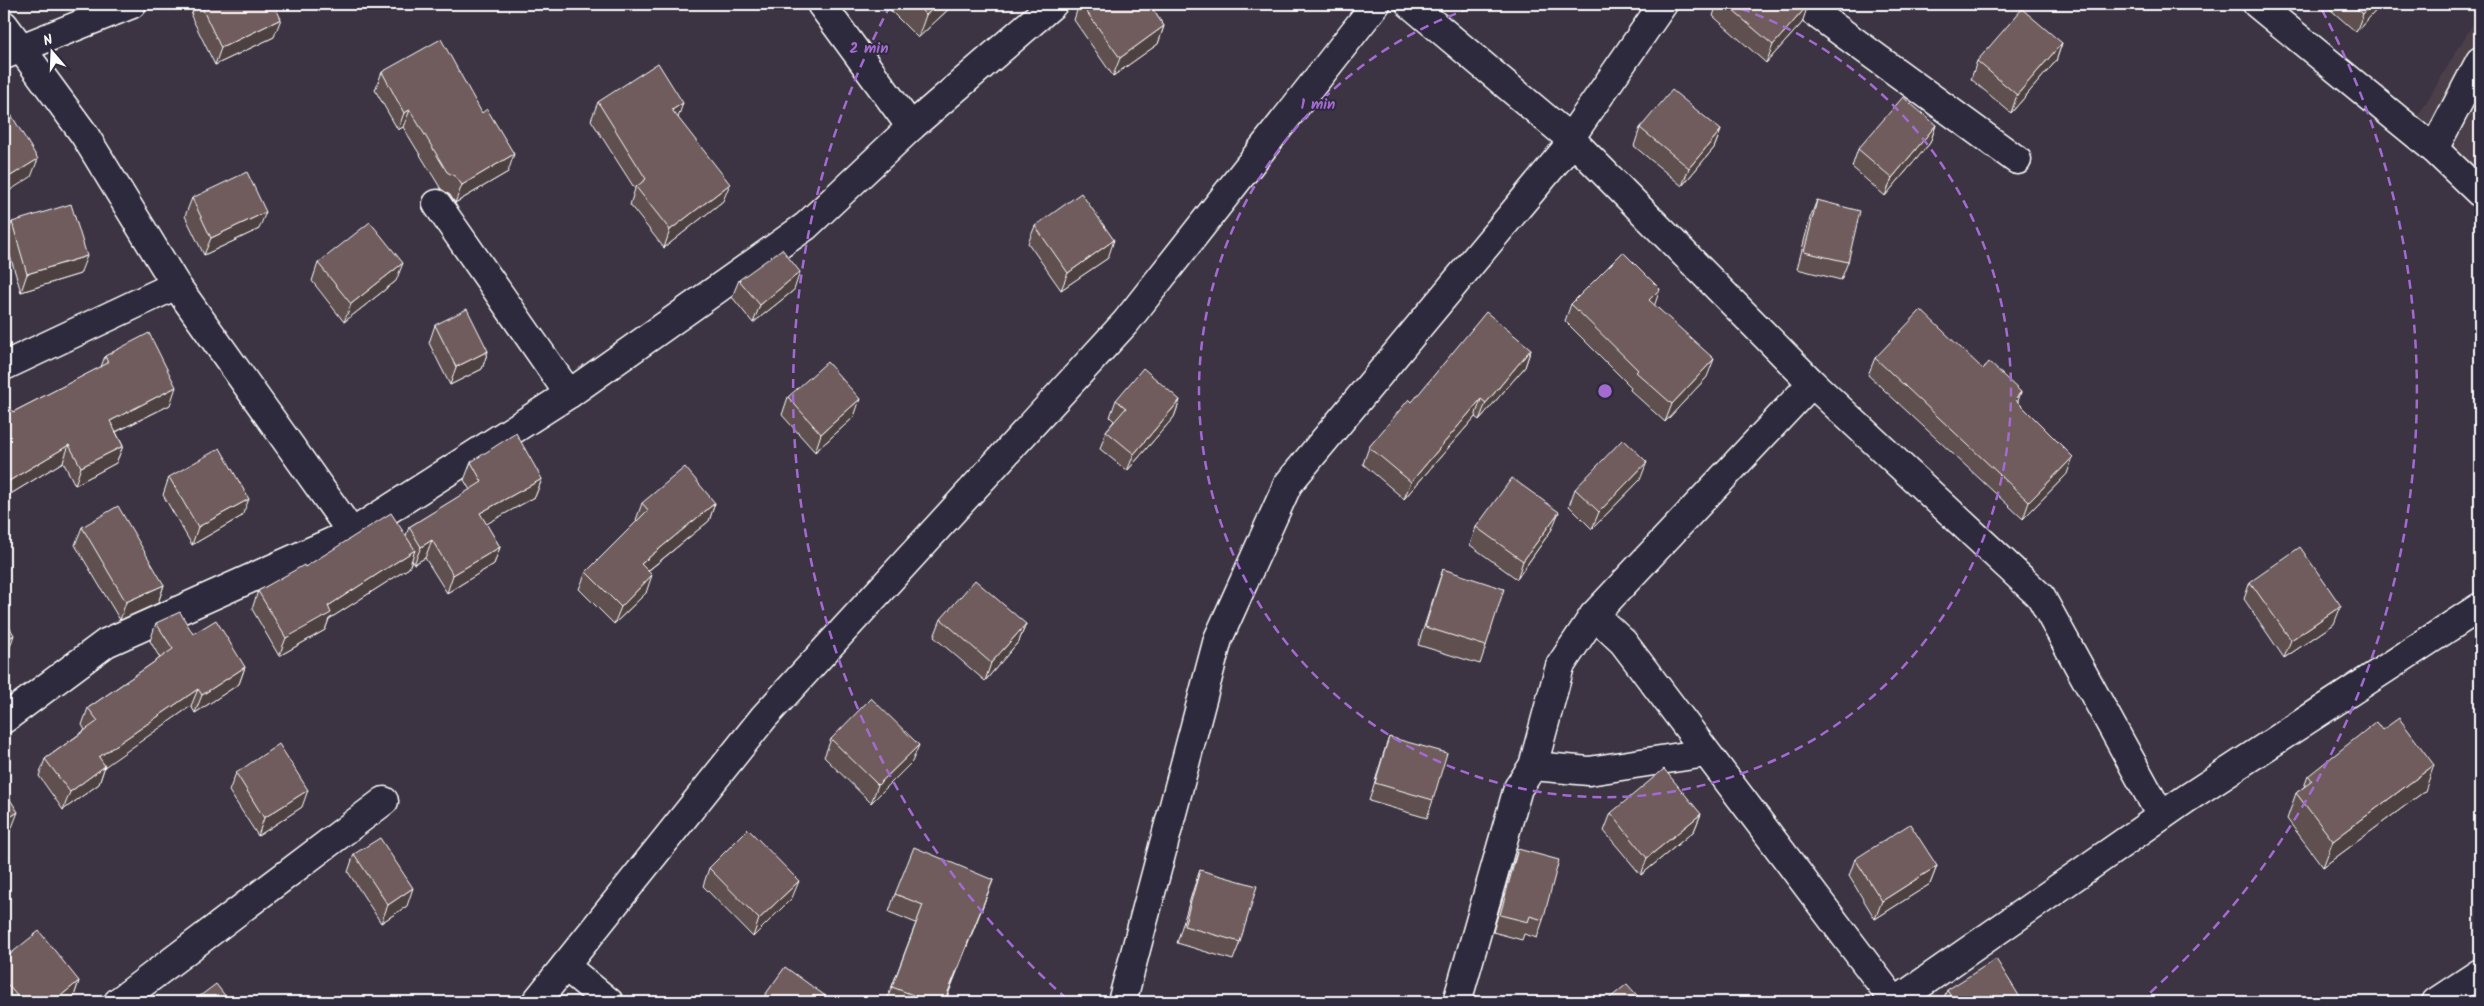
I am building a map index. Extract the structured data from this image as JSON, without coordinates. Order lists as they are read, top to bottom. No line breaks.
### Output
{"north":"top","rings":["2 min","1 min"]}
